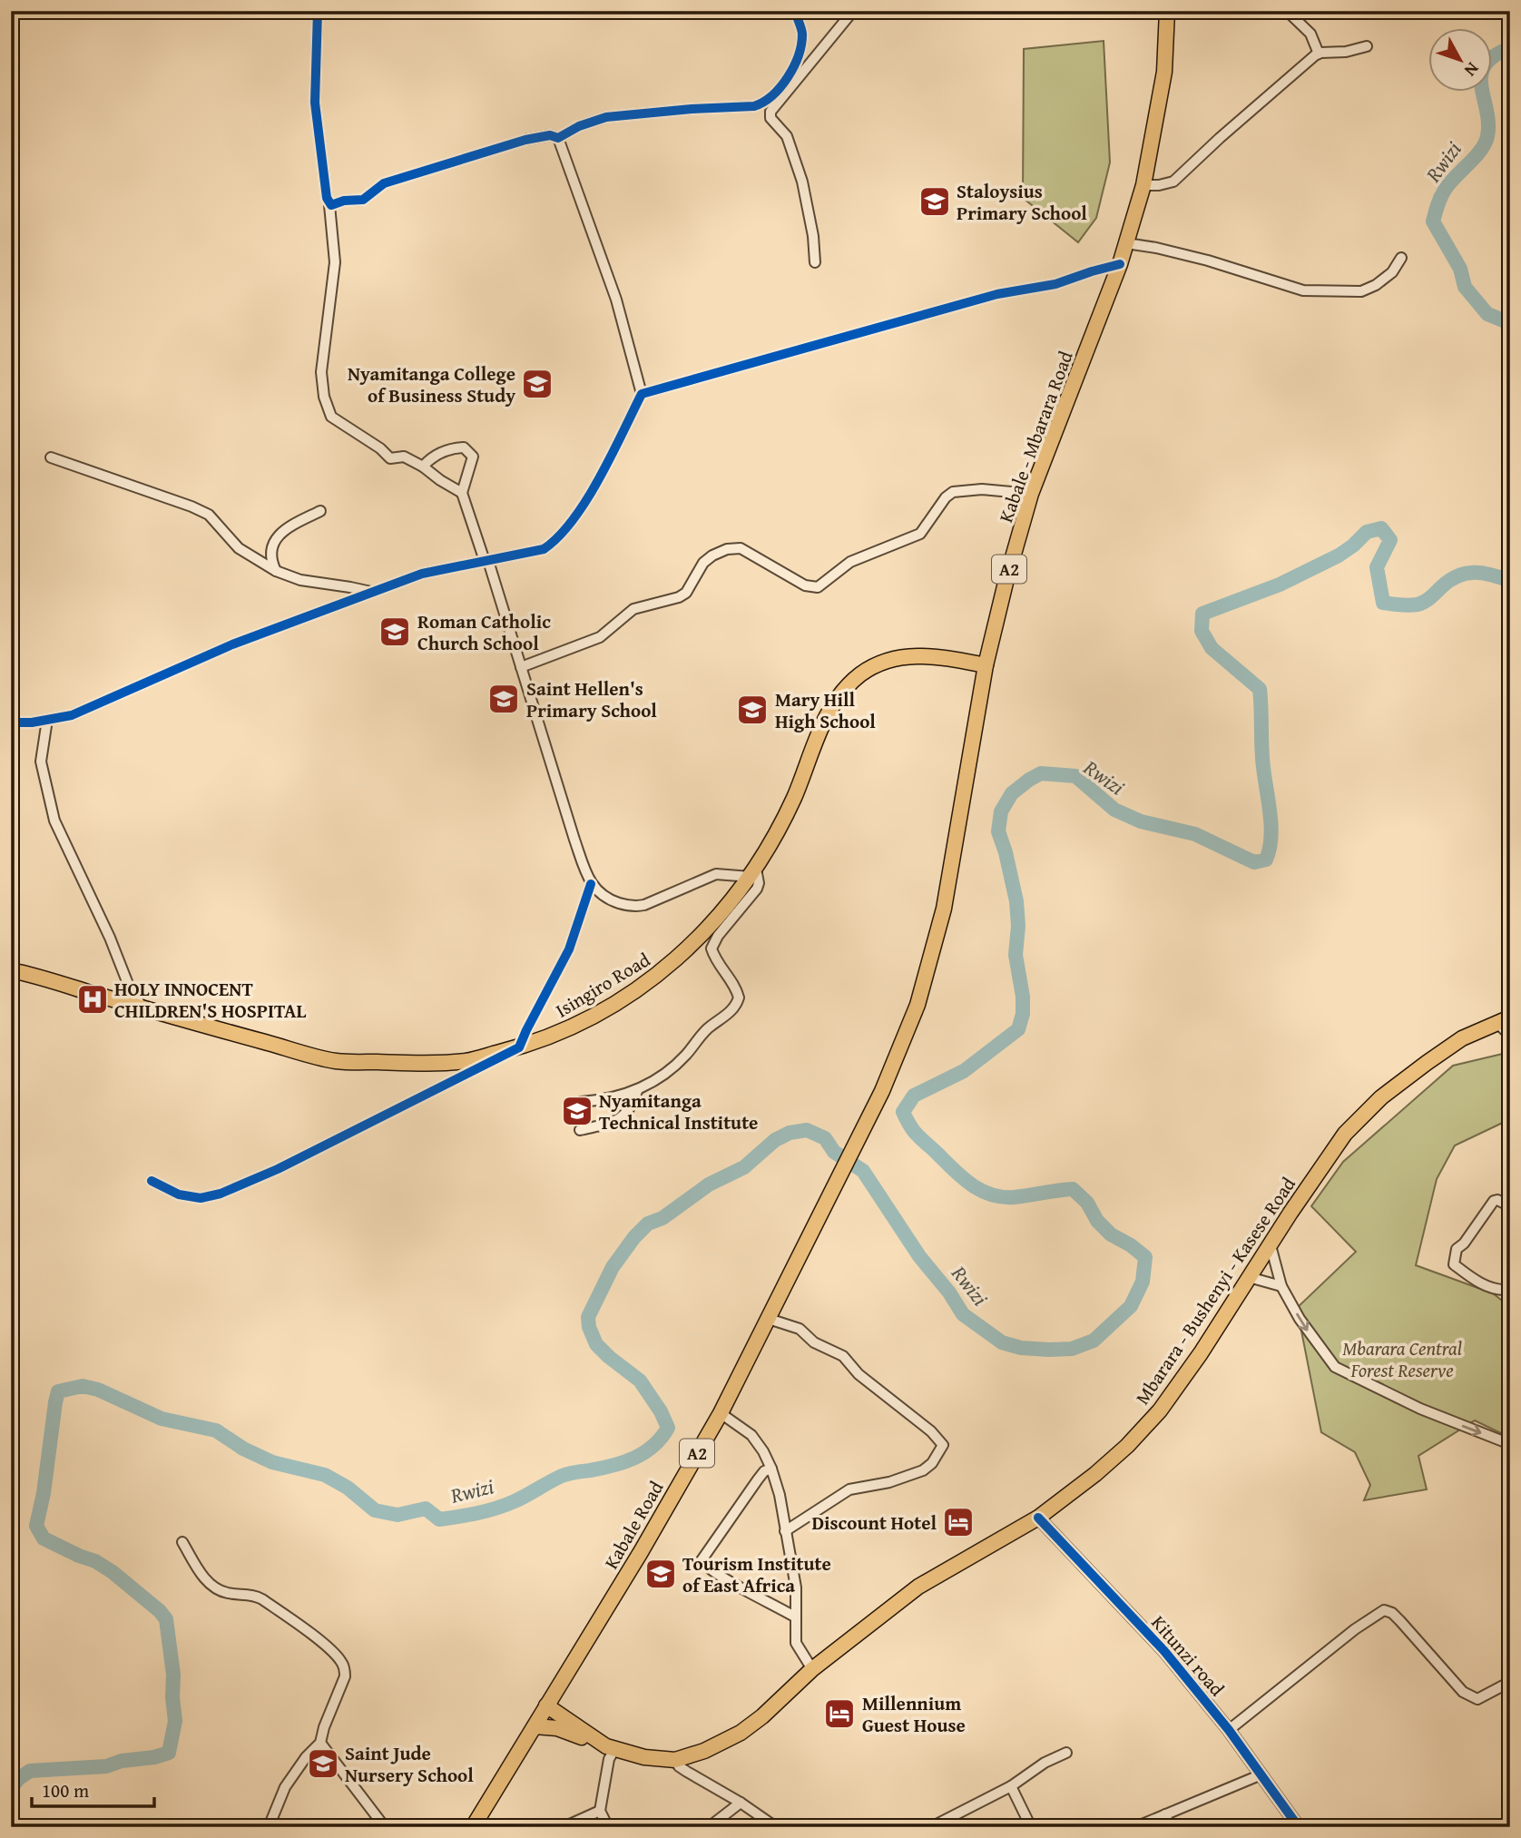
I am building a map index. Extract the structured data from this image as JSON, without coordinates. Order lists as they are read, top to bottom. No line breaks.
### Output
{"streets":{"main road":["Kabale - Mbarara Road","A2","Isingiro Road","Mbarara - Bushenyi - Kasese Road","Kabale Road"],"street":["Kitunzi road"]},"crossings":[["Kabale - Mbarara Road","Isingiro Road"],["Kabale - Mbarara Road","Kabale Road"],["Mbarara - Bushenyi - Kasese Road","Kabale Road"],["Mbarara - Bushenyi - Kasese Road","Kitunzi road"]],"water":["Rwizi"],"parks":["Mbarara Central Forest Reserve"],"places":{"school or university":["Staloysius Primary School","Nyamitanga College of Business Study","Roman Catholic Church School","Saint Hellen's Primary School","Mary Hill High School","Nyamitanga Technical Institute","Tourism Institute of East Africa","Saint Jude Nursery School"],"hospital":["HOLY INNOCENT CHILDREN'S HOSPITAL"],"hotel":["Discount Hotel","Millennium Guest House"]},"scale_bar":"100 m","north":"bottom right"}
